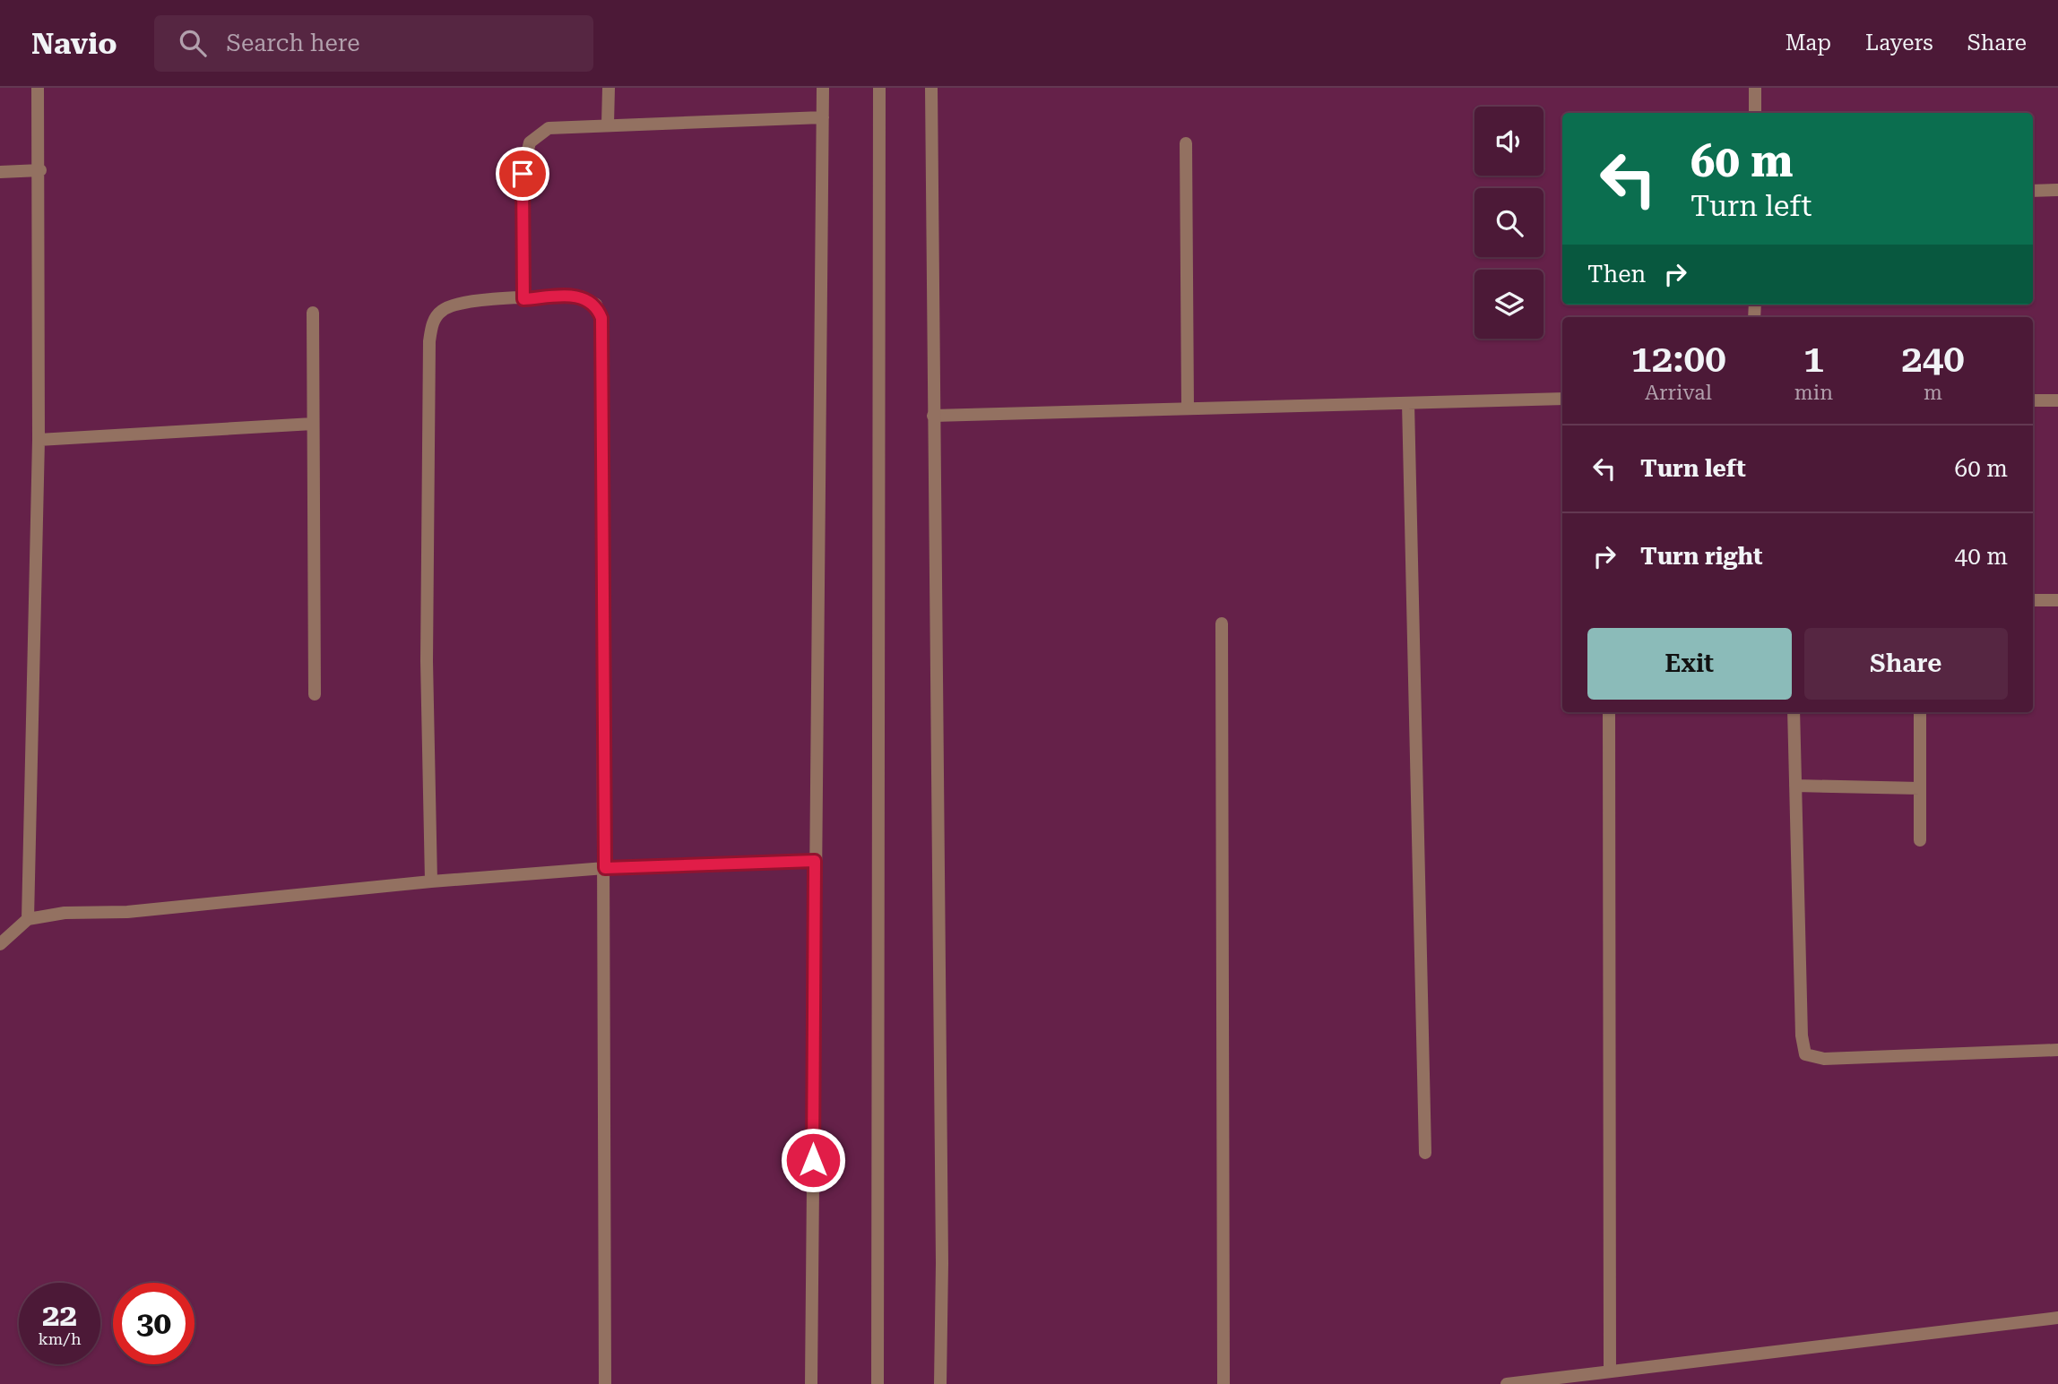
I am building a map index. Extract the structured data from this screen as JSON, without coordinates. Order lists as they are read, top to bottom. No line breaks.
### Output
{"page":{"header":"Navio","search":"Search here","nav":["Map","Layers","Share"],"turn":["60 m","Turn left"],"then":"Then","eta":["12:00","Arrival","1","min","240","m"],"list":[{"name":"Turn left","value":"60 m"},{"name":"Turn right","value":"40 m"}],"buttons":["Exit","Share"],"speed":"22 km/h","limit":"30"}}
